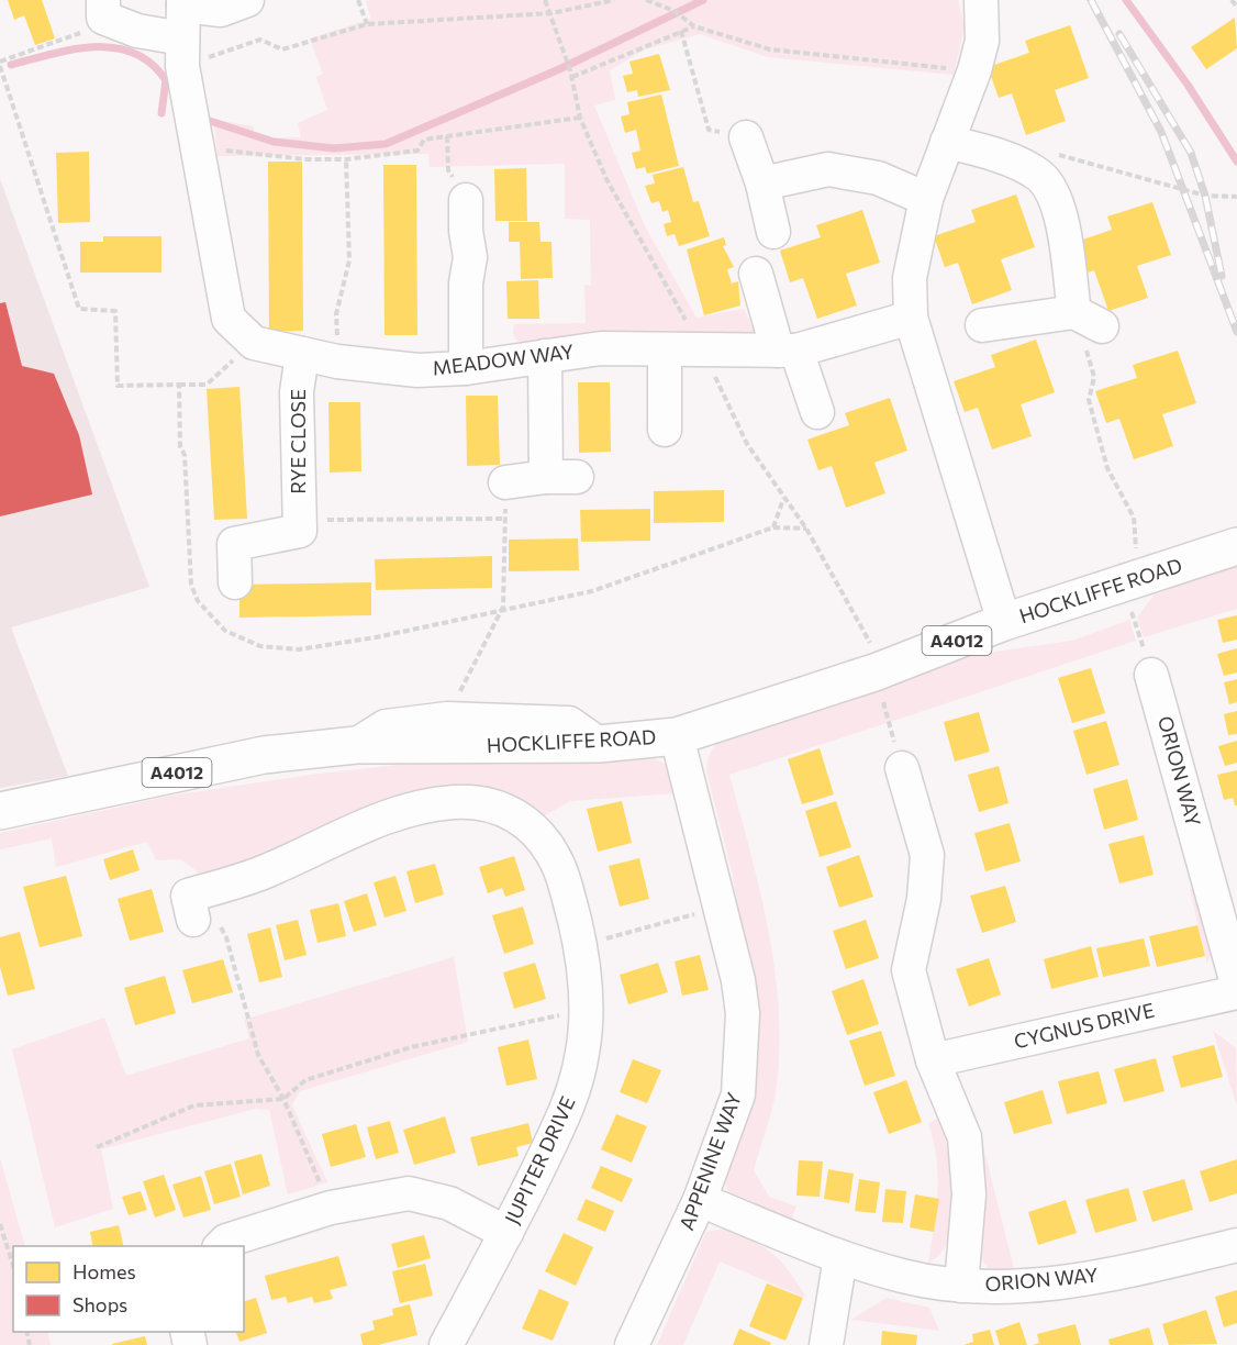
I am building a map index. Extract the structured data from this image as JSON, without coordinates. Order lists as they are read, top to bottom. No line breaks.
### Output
{"streets":{"main road":["HOCKLIFFE ROAD","A4012"],"street":["MEADOW WAY","RYE CLOSE","ORION WAY","CYGNUS DRIVE","JUPITER DRIVE","APPENINE WAY"]},"crossings":[["MEADOW WAY","RYE CLOSE"],["HOCKLIFFE ROAD","APPENINE WAY"],["ORION WAY","APPENINE WAY"]],"legend":["Homes","Shops"]}
